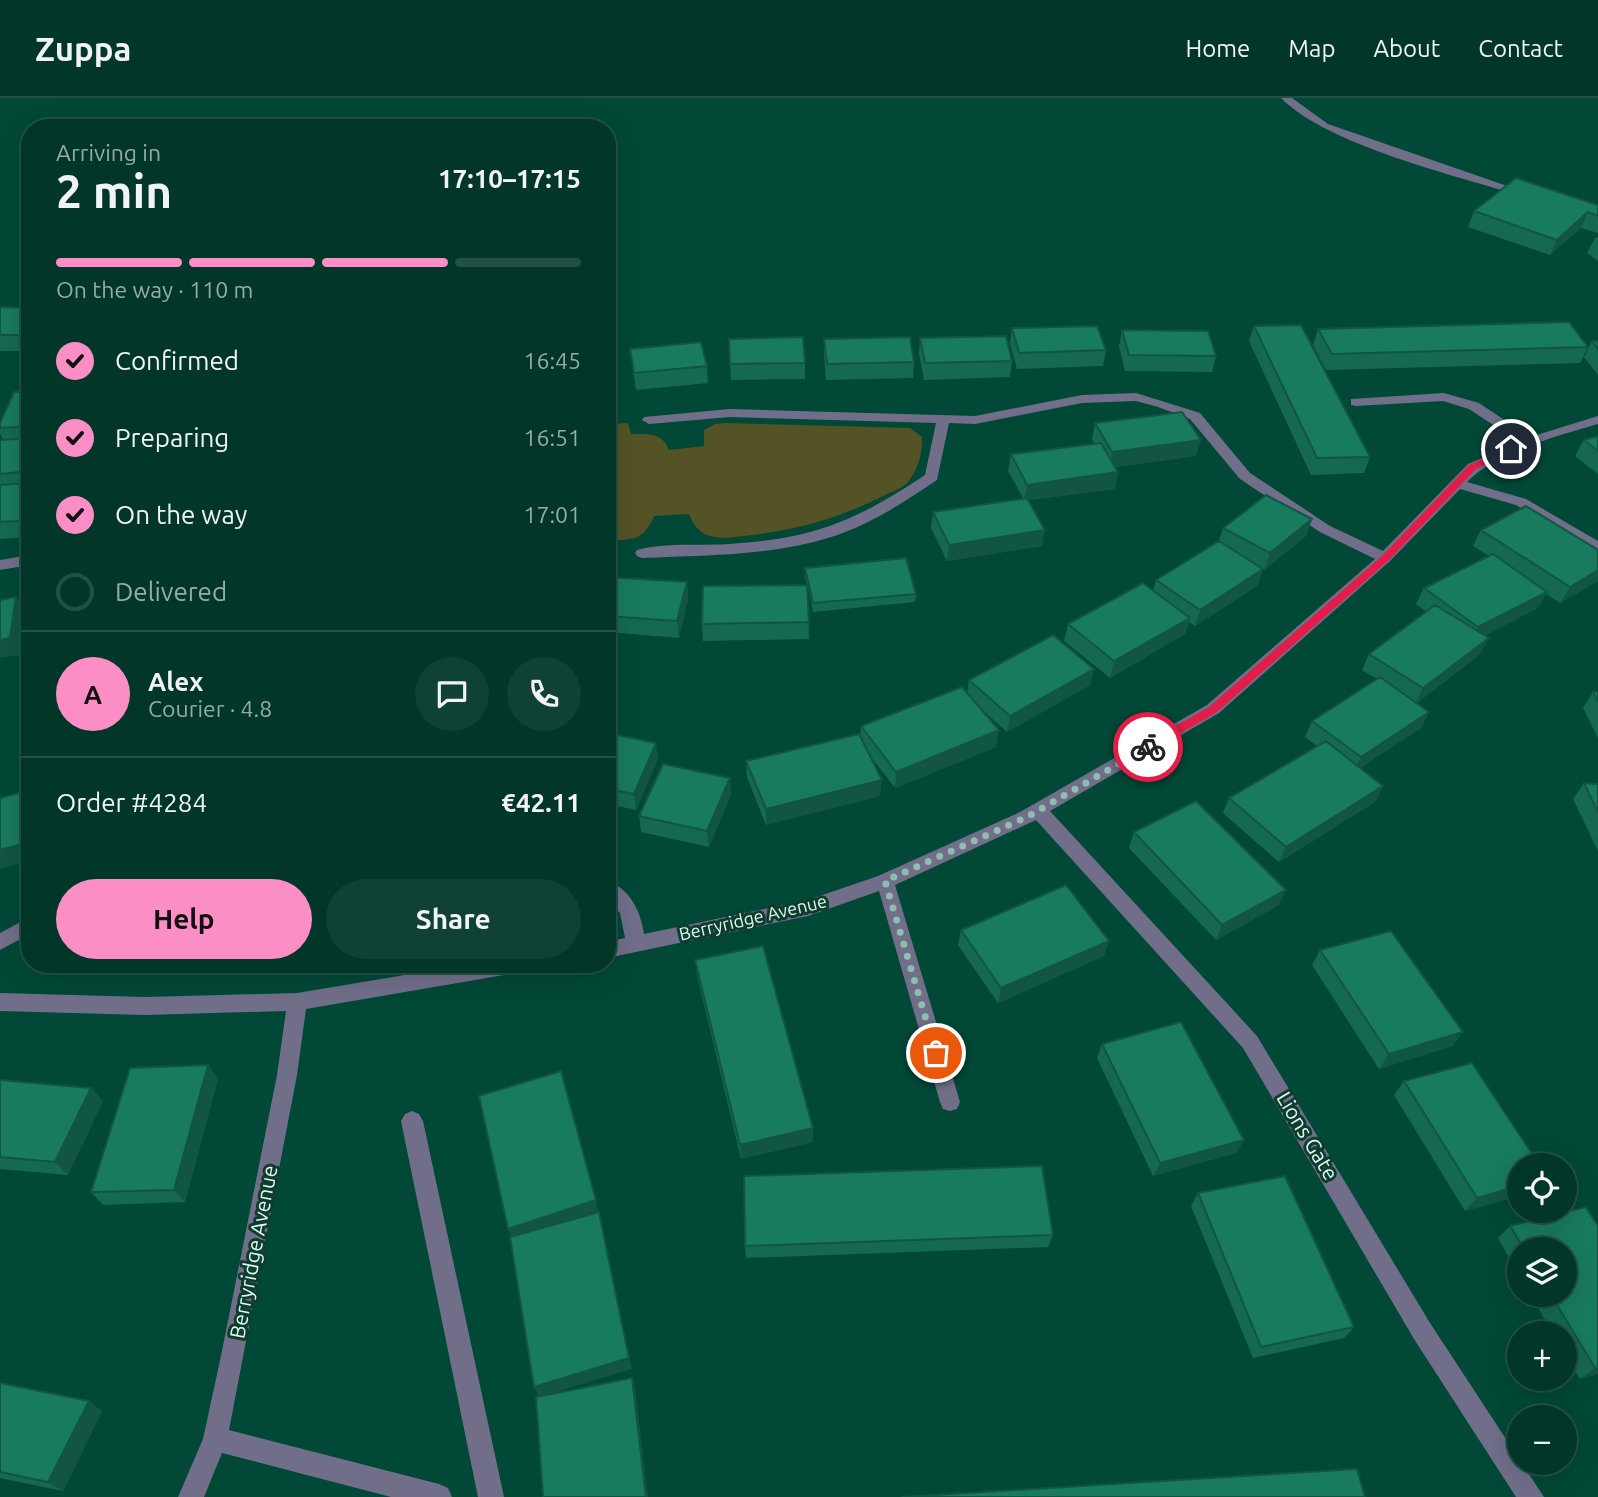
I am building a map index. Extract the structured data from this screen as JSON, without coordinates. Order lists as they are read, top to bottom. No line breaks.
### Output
{"streets":{"street":["Berryridge Avenue","Lions Gate"]},"crossings":[["Berryridge Avenue","Lions Gate"]],"page":{"header":"Zuppa","nav":["Home","Map","About","Contact"],"heading":["2 min","Arriving in","17:10–17:15"],"panel":["Alex","Courier · 4.8","Order #4284","€42.11"],"bar":"On the way · 110 m","list":[["Confirmed","16:45"],["Preparing","16:51"],["On the way","17:01"],"Delivered"],"round":"A","buttons":["Help","Share"],"map_buttons":["+","−"]}}
